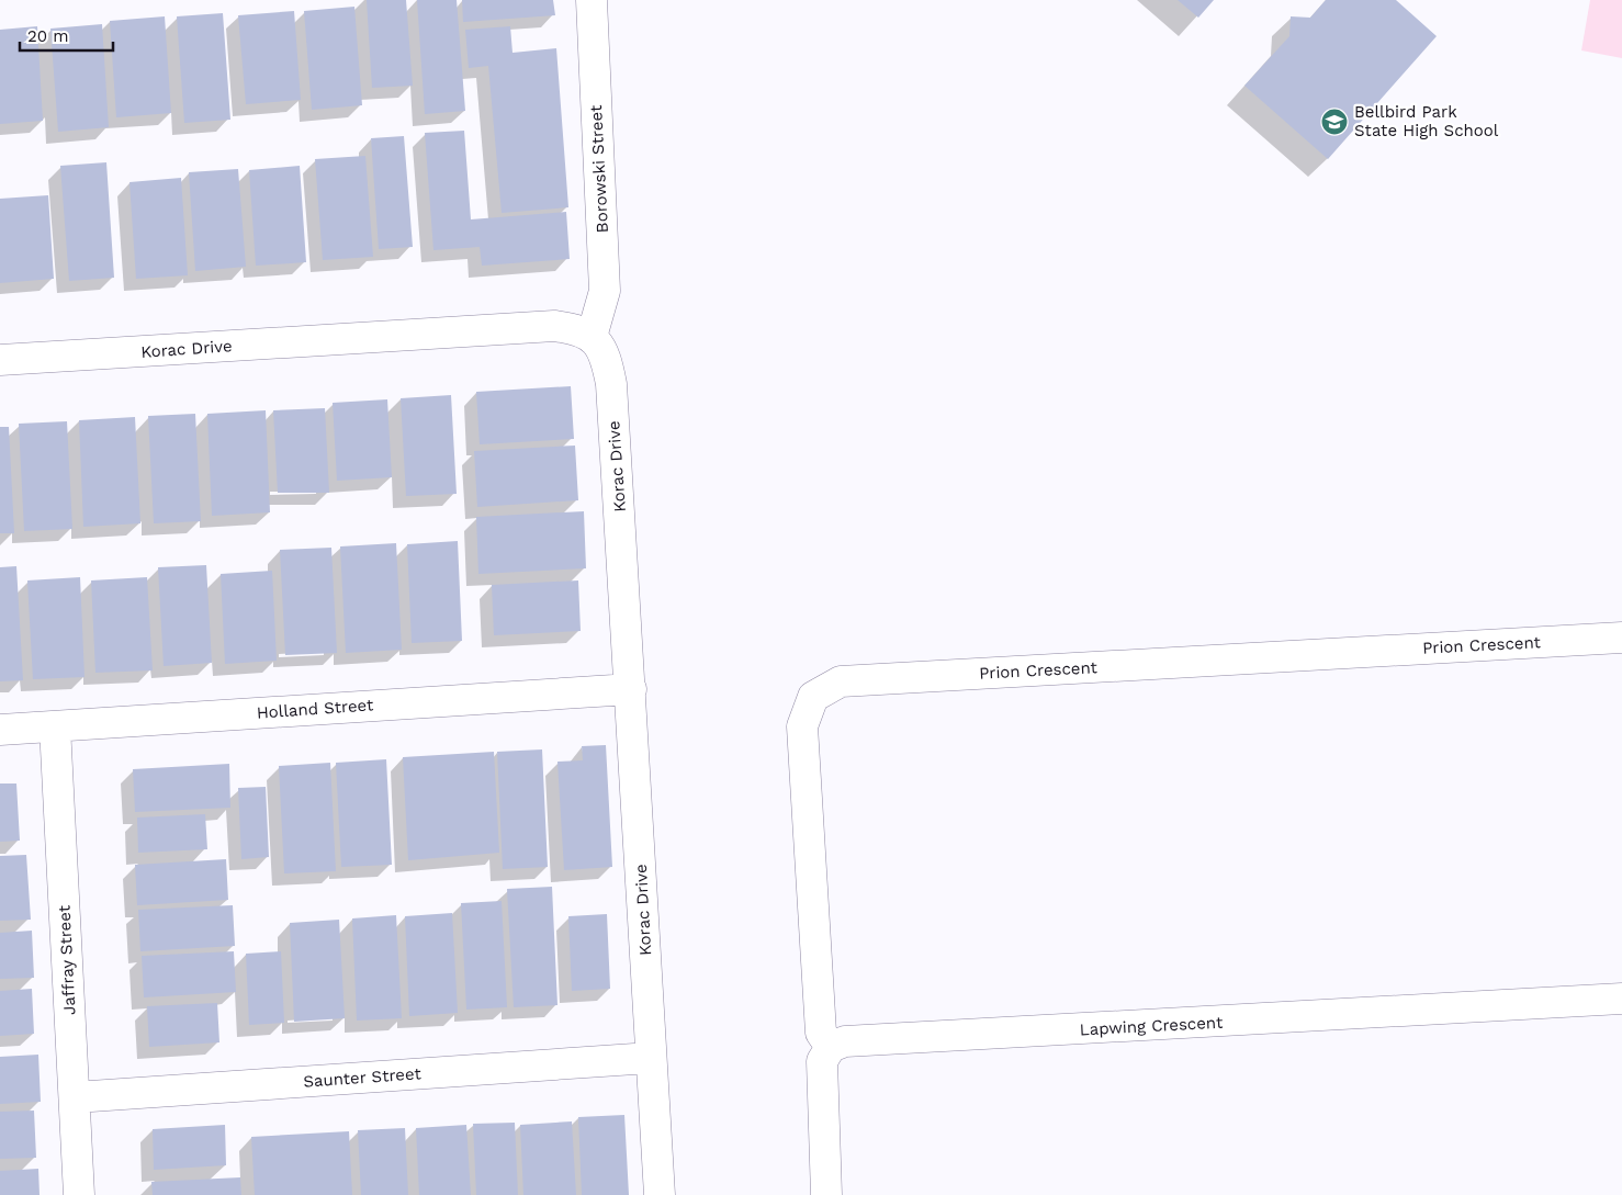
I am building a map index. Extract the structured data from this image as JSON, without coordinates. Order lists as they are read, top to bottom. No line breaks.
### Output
{"streets":{"street":["Borowski Street","Korac Drive","Prion Crescent","Holland Street","Jaffray Street","Lapwing Crescent","Saunter Street"]},"crossings":[["Borowski Street","Korac Drive"],["Korac Drive","Holland Street"],["Korac Drive","Saunter Street"],["Prion Crescent","Lapwing Crescent"],["Holland Street","Jaffray Street"],["Jaffray Street","Saunter Street"]],"places":{"school or university":["Bellbird Park State High School"]},"scale_bar":"20 m"}
